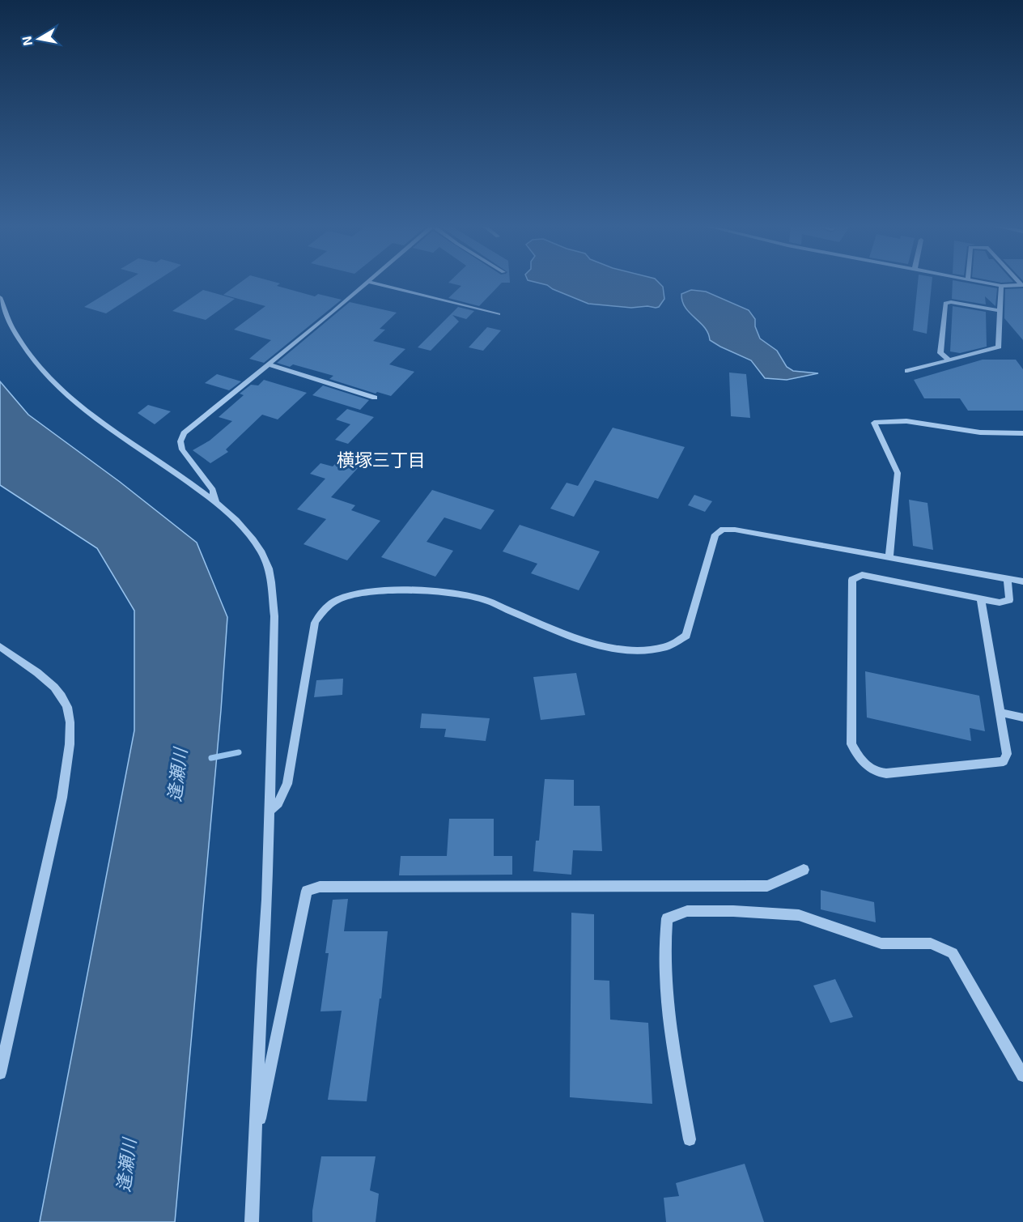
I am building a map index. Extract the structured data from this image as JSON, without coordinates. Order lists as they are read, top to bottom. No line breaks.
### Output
{"districts":["横塚三丁目"],"water":["逢瀬川"],"north":"left"}
